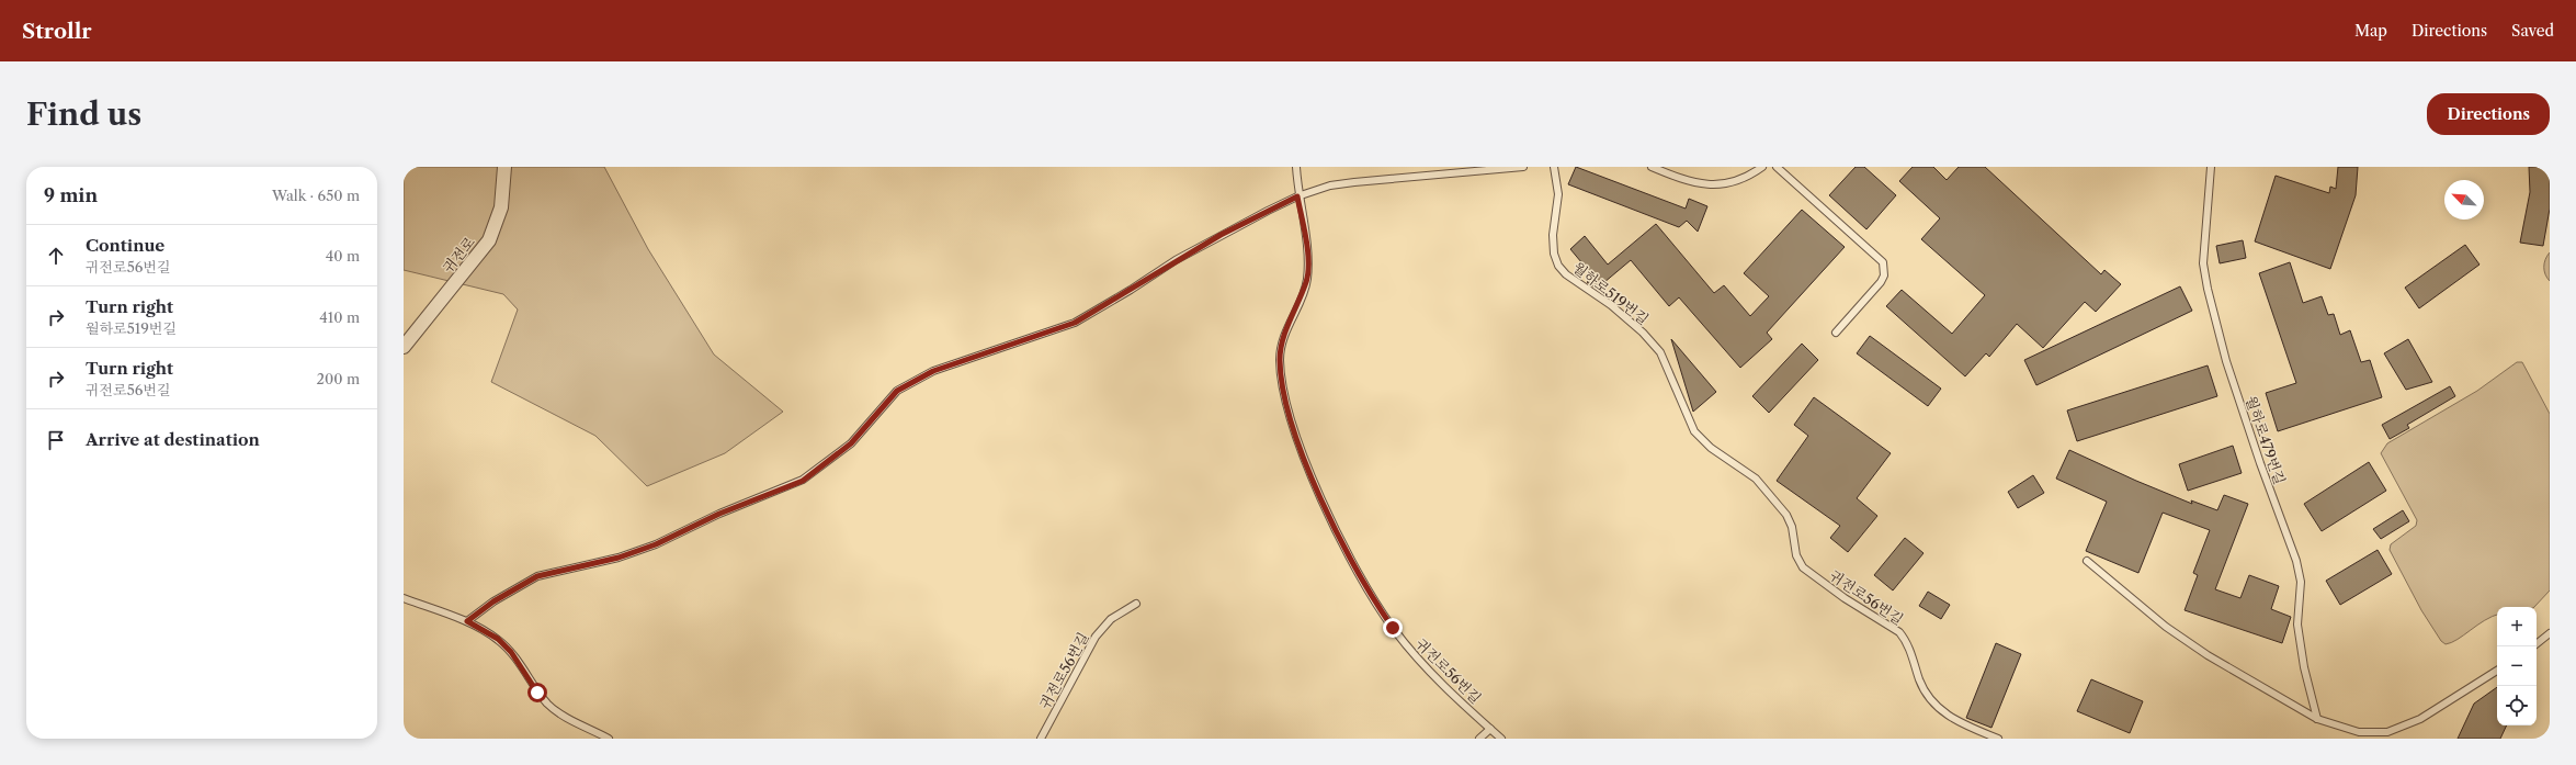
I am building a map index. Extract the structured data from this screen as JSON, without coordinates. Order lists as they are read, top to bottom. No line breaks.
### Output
{"streets":{"street":["귀전로"],"lane":["월하로519번길","월하로479번길","귀전로56번길"]},"crossings":[["월하로519번길","귀전로56번길"]],"north":"top left","page":{"header":"Strollr","nav":["Map","Directions","Saved"],"buttons":"Directions","title":"Find us","heading":["9 min","Walk · 650 m"],"list":[["Continue","귀전로56번길","40 m"],["Turn right","월하로519번길","410 m"],["Turn right","귀전로56번길","200 m"],"Arrive at destination"],"map_buttons":["+","−"]}}
